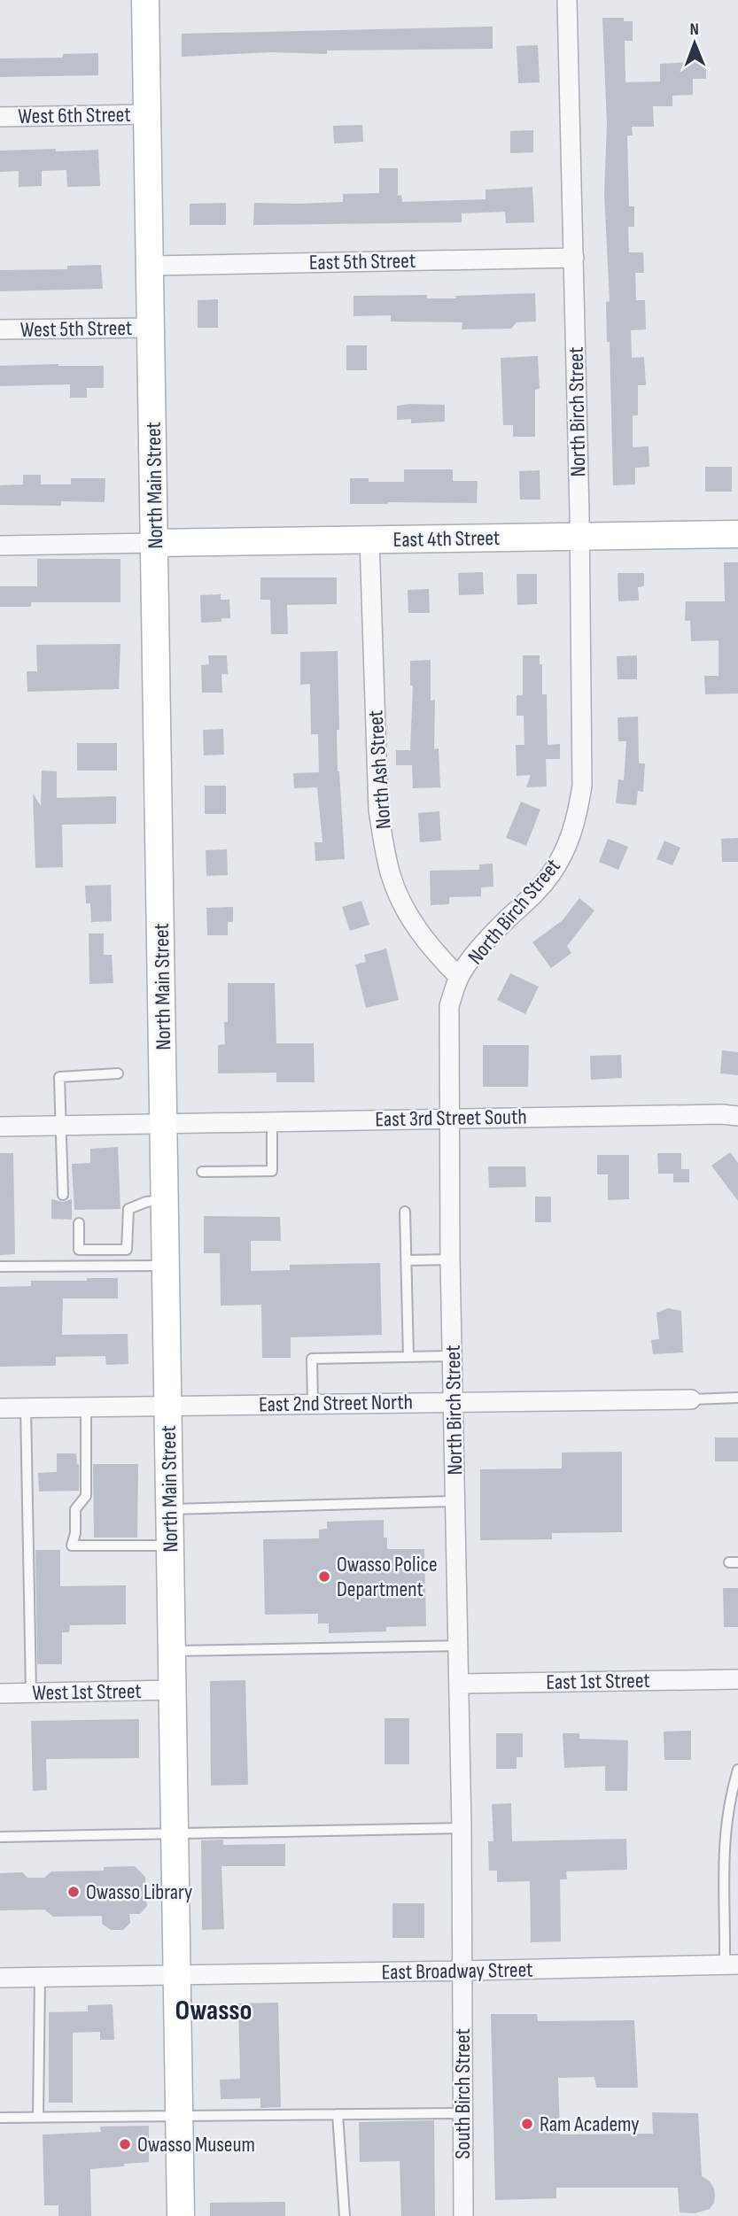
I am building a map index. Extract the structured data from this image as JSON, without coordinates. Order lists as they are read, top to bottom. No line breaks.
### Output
{"streets":{"main road":["North Main Street","East 4th Street"],"street":["West 6th Street","East 5th Street","West 5th Street","North Birch Street","North Ash Street","East 3rd Street South","East 2nd Street North","East 1st Street","West 1st Street","East Broadway Street","South Birch Street"]},"crossings":[["West 6th Street","North Main Street"],["East 5th Street","North Birch Street"],["East 5th Street","North Main Street"],["West 5th Street","North Main Street"],["North Birch Street","East 4th Street"],["North Birch Street","North Ash Street"],["North Birch Street","East 3rd Street South"],["North Birch Street","East 2nd Street North"],["North Birch Street","East 1st Street"],["North Birch Street","East Broadway Street"],["North Birch Street","South Birch Street"],["North Main Street","East 4th Street"],["North Main Street","East 3rd Street South"],["North Main Street","East 2nd Street North"],["North Main Street","West 1st Street"],["North Main Street","East Broadway Street"],["East 4th Street","North Ash Street"],["East Broadway Street","South Birch Street"]],"districts":["Owasso"],"places":["Owasso Police Department","Owasso Library","Ram Academy","Owasso Museum"],"north":"top"}
